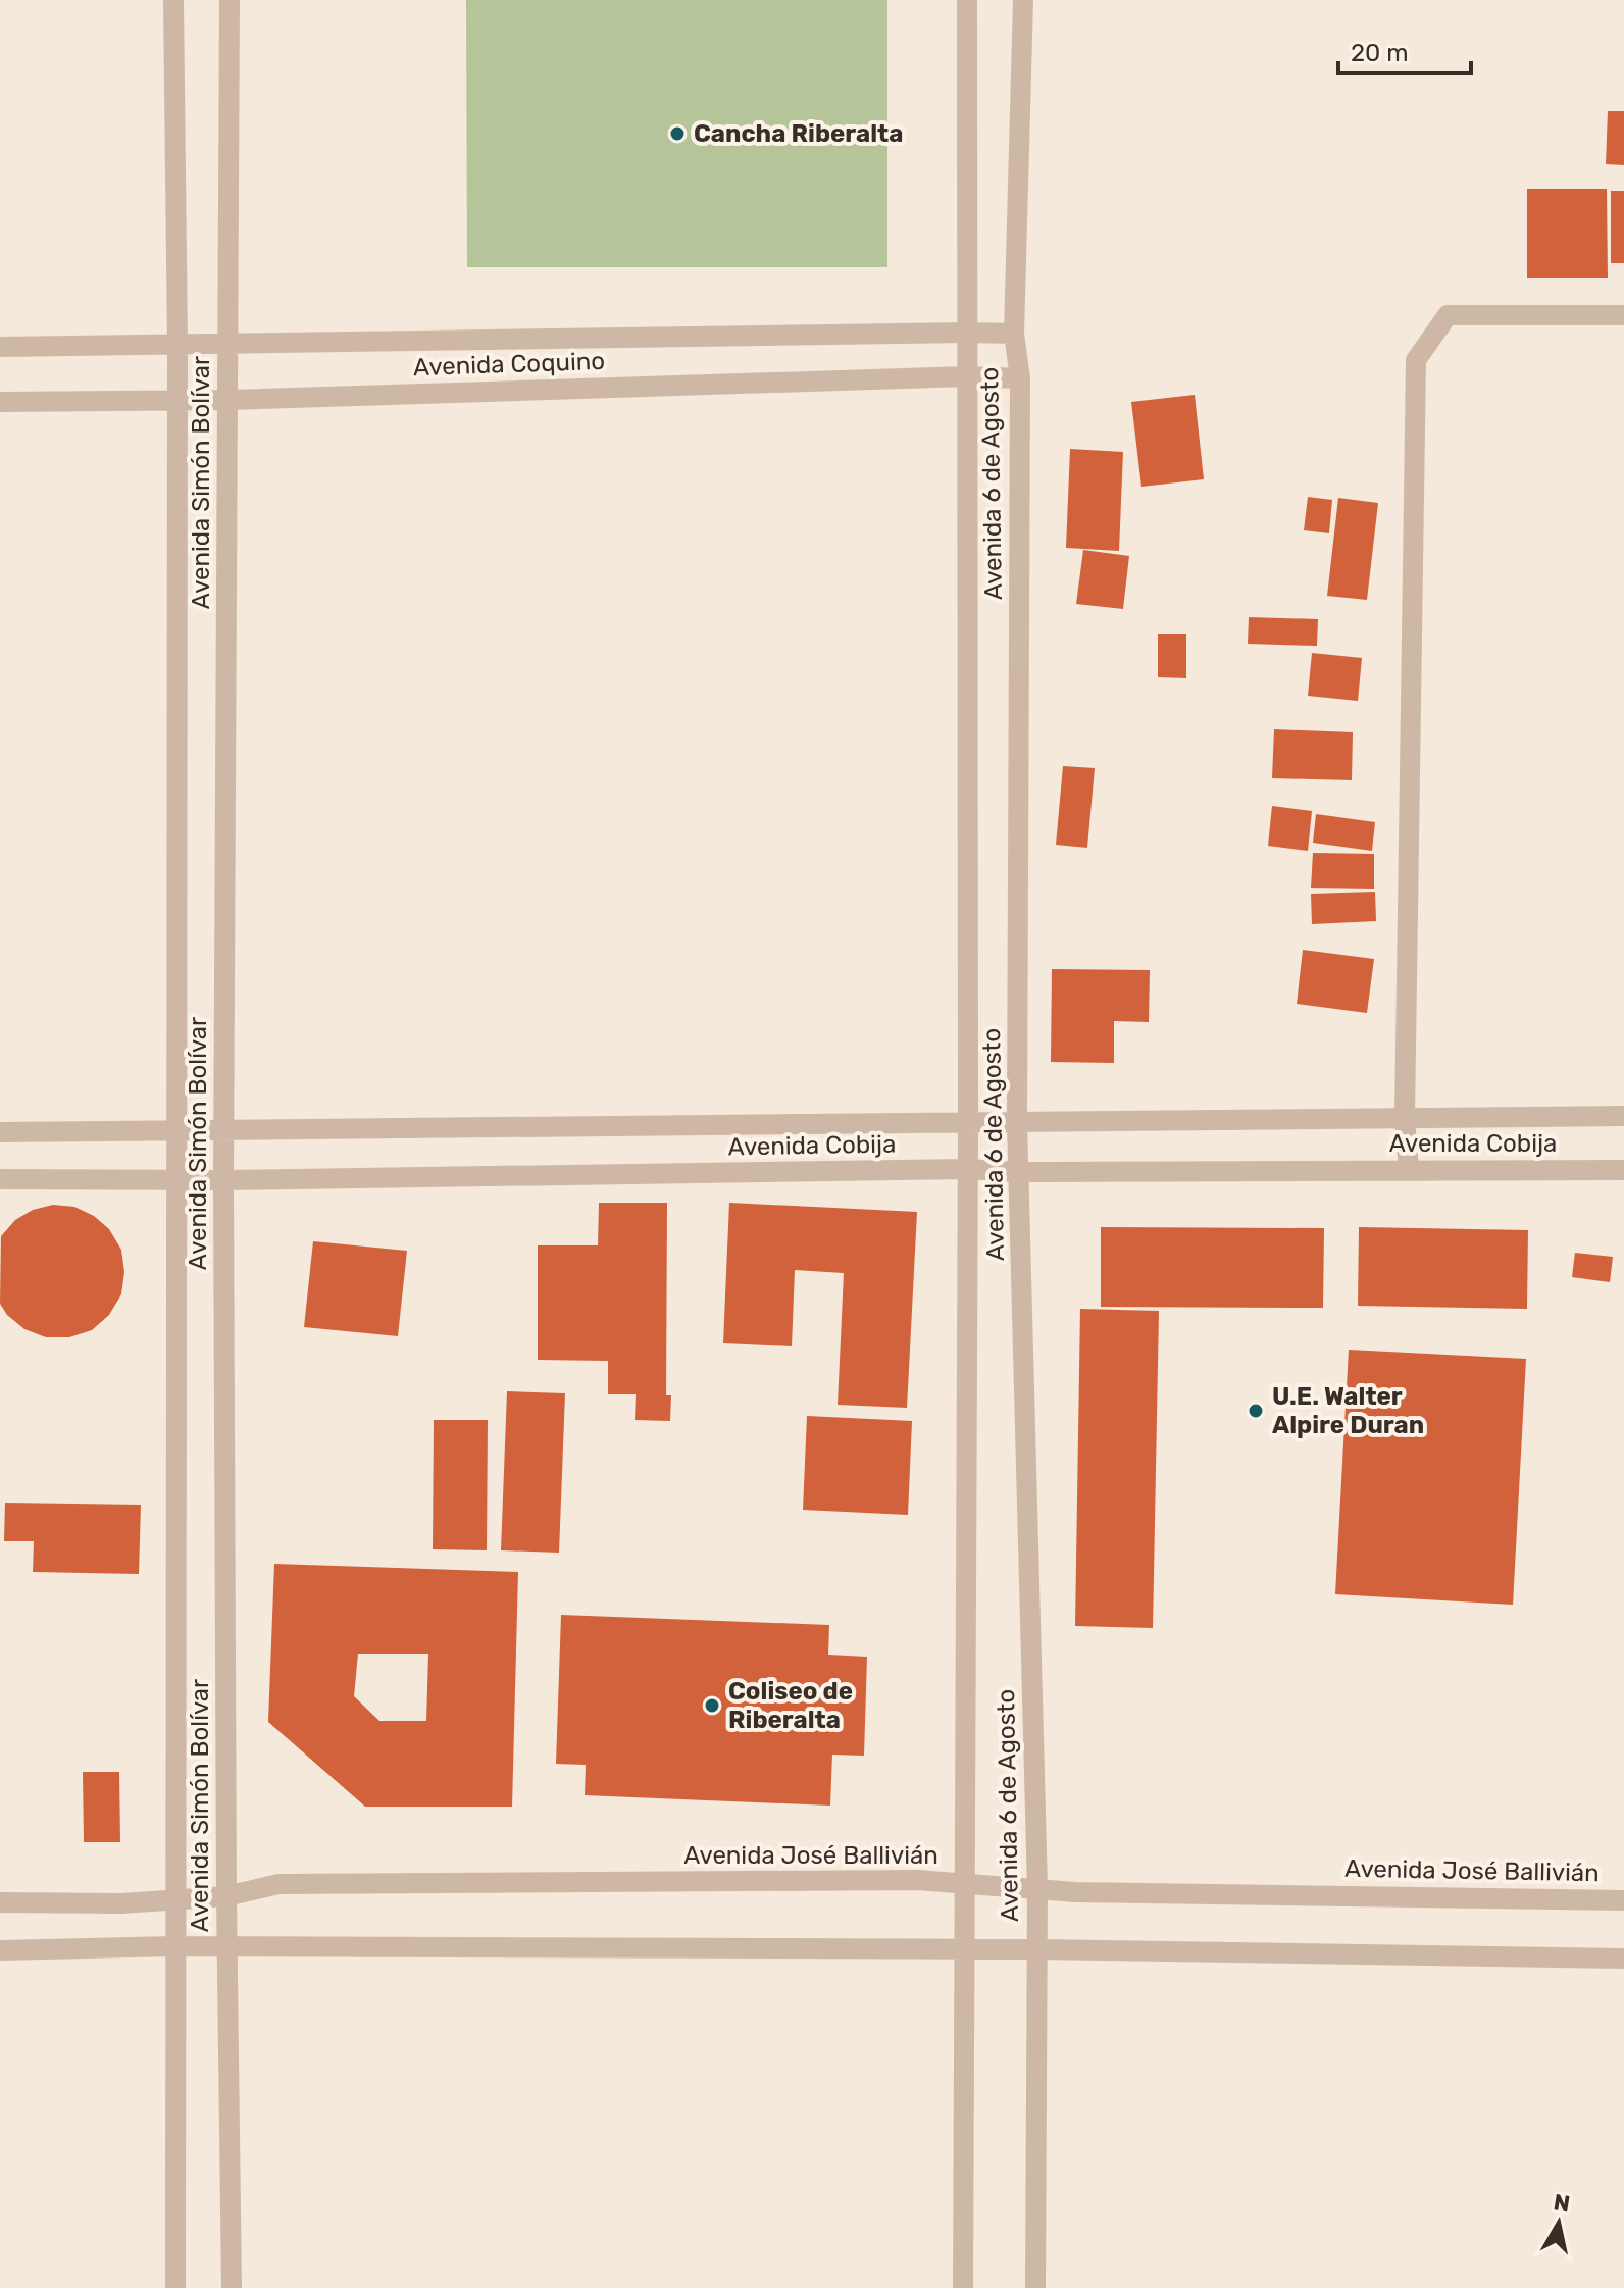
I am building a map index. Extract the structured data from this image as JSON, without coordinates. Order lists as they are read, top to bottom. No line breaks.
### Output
{"streets":{"street":["Avenida Coquino","Avenida Simón Bolívar","Avenida 6 de Agosto","Avenida Cobija","Avenida José Ballivián"]},"crossings":[["Avenida Coquino","Avenida Simón Bolívar"],["Avenida Coquino","Avenida 6 de Agosto"],["Avenida Simón Bolívar","Avenida Cobija"],["Avenida Simón Bolívar","Avenida José Ballivián"],["Avenida 6 de Agosto","Avenida Cobija"],["Avenida 6 de Agosto","Avenida José Ballivián"]],"places":["Cancha Riberalta","U.E. Walter Alpire Duran","Coliseo de Riberalta"],"scale_bar":"20 m","north":"top"}
